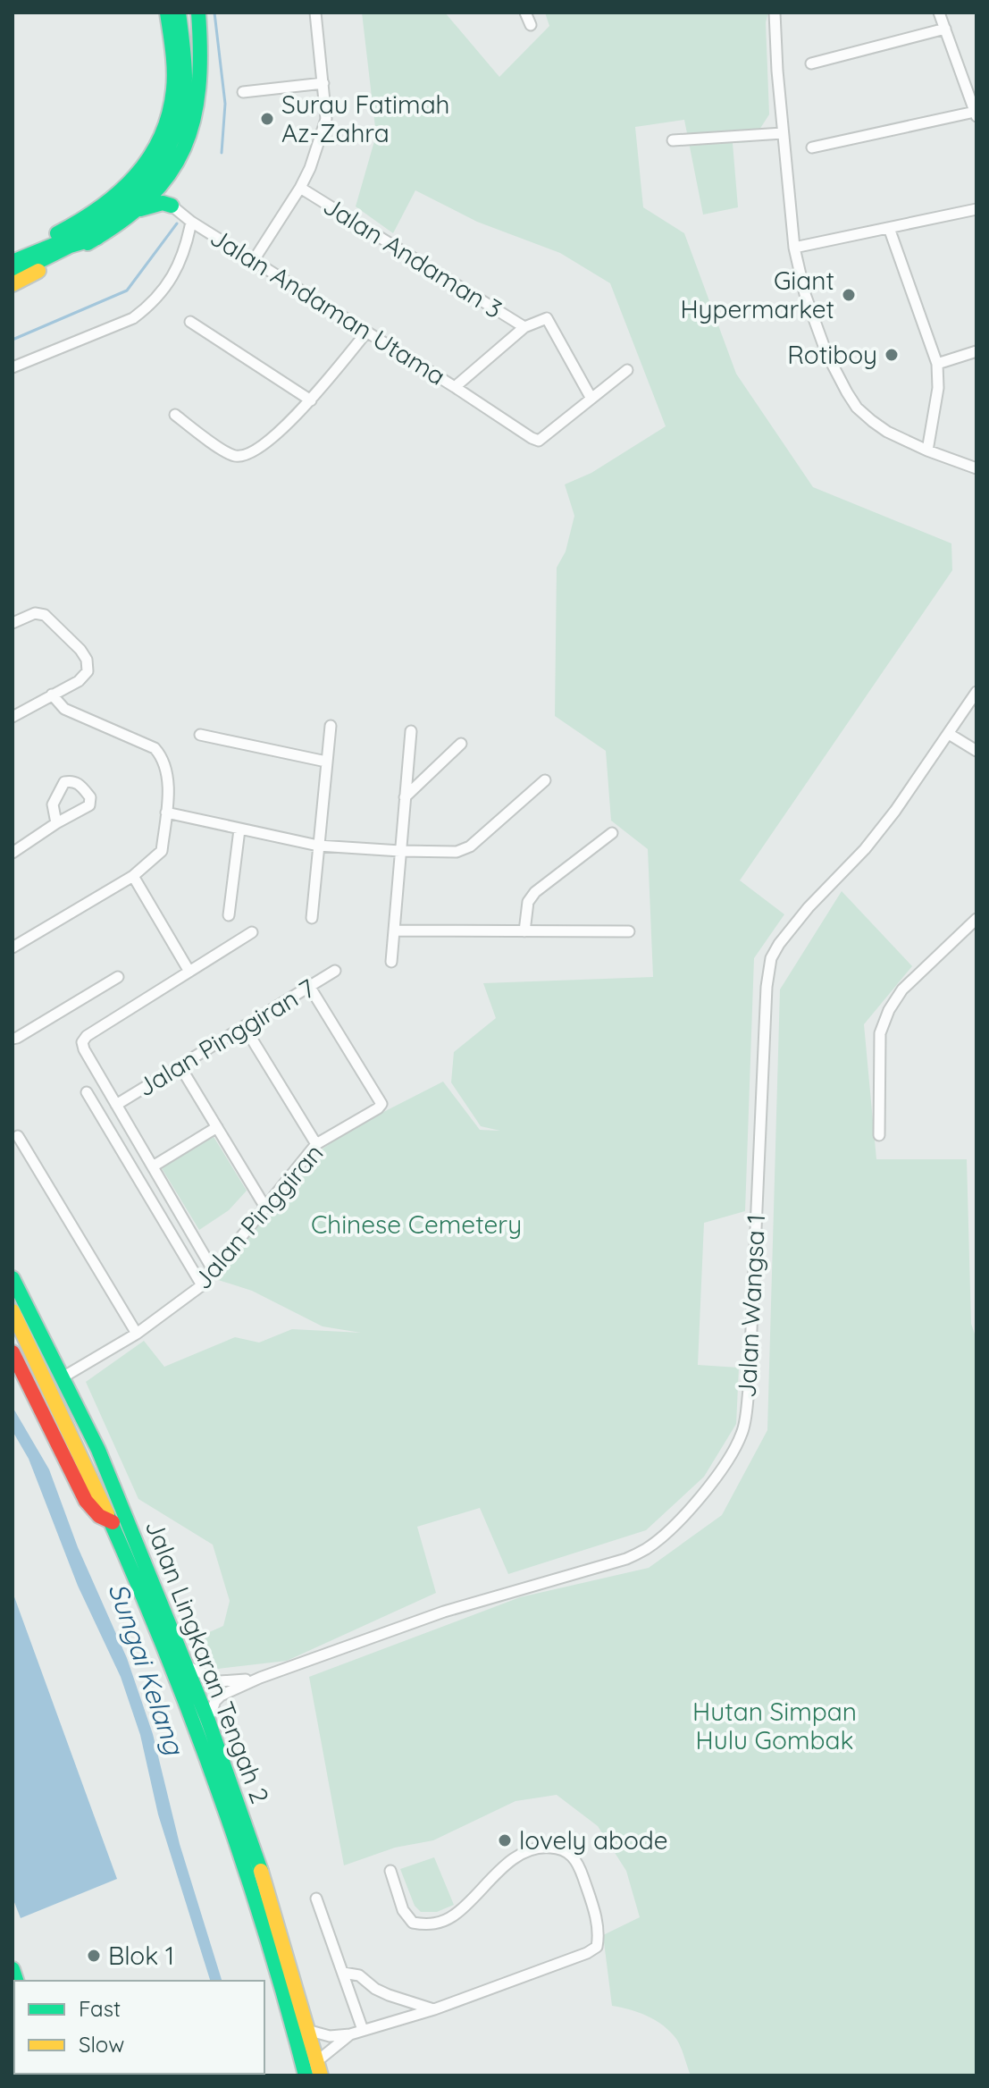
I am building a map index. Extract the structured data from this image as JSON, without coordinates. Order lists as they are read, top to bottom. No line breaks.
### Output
{"streets":{"main road":["Jalan Lingkaran Tengah 2"],"street":["Jalan Andaman 3","Jalan Andaman Utama","Jalan Pinggiran 7","Jalan Pinggiran","Jalan Wangsa 1"]},"crossings":[["Jalan Andaman 3","Jalan Andaman Utama"],["Jalan Pinggiran 7","Jalan Pinggiran"],["Jalan Pinggiran","Jalan Lingkaran Tengah 2"],["Jalan Wangsa 1","Jalan Lingkaran Tengah 2"]],"water":["Sungai Kelang"],"parks":["Chinese Cemetery","Hutan Simpan Hulu Gombak"],"places":["Surau Fatimah Az-Zahra","Giant Hypermarket","Rotiboy","lovely abode","Blok 1"],"legend":["Fast","Slow"]}
